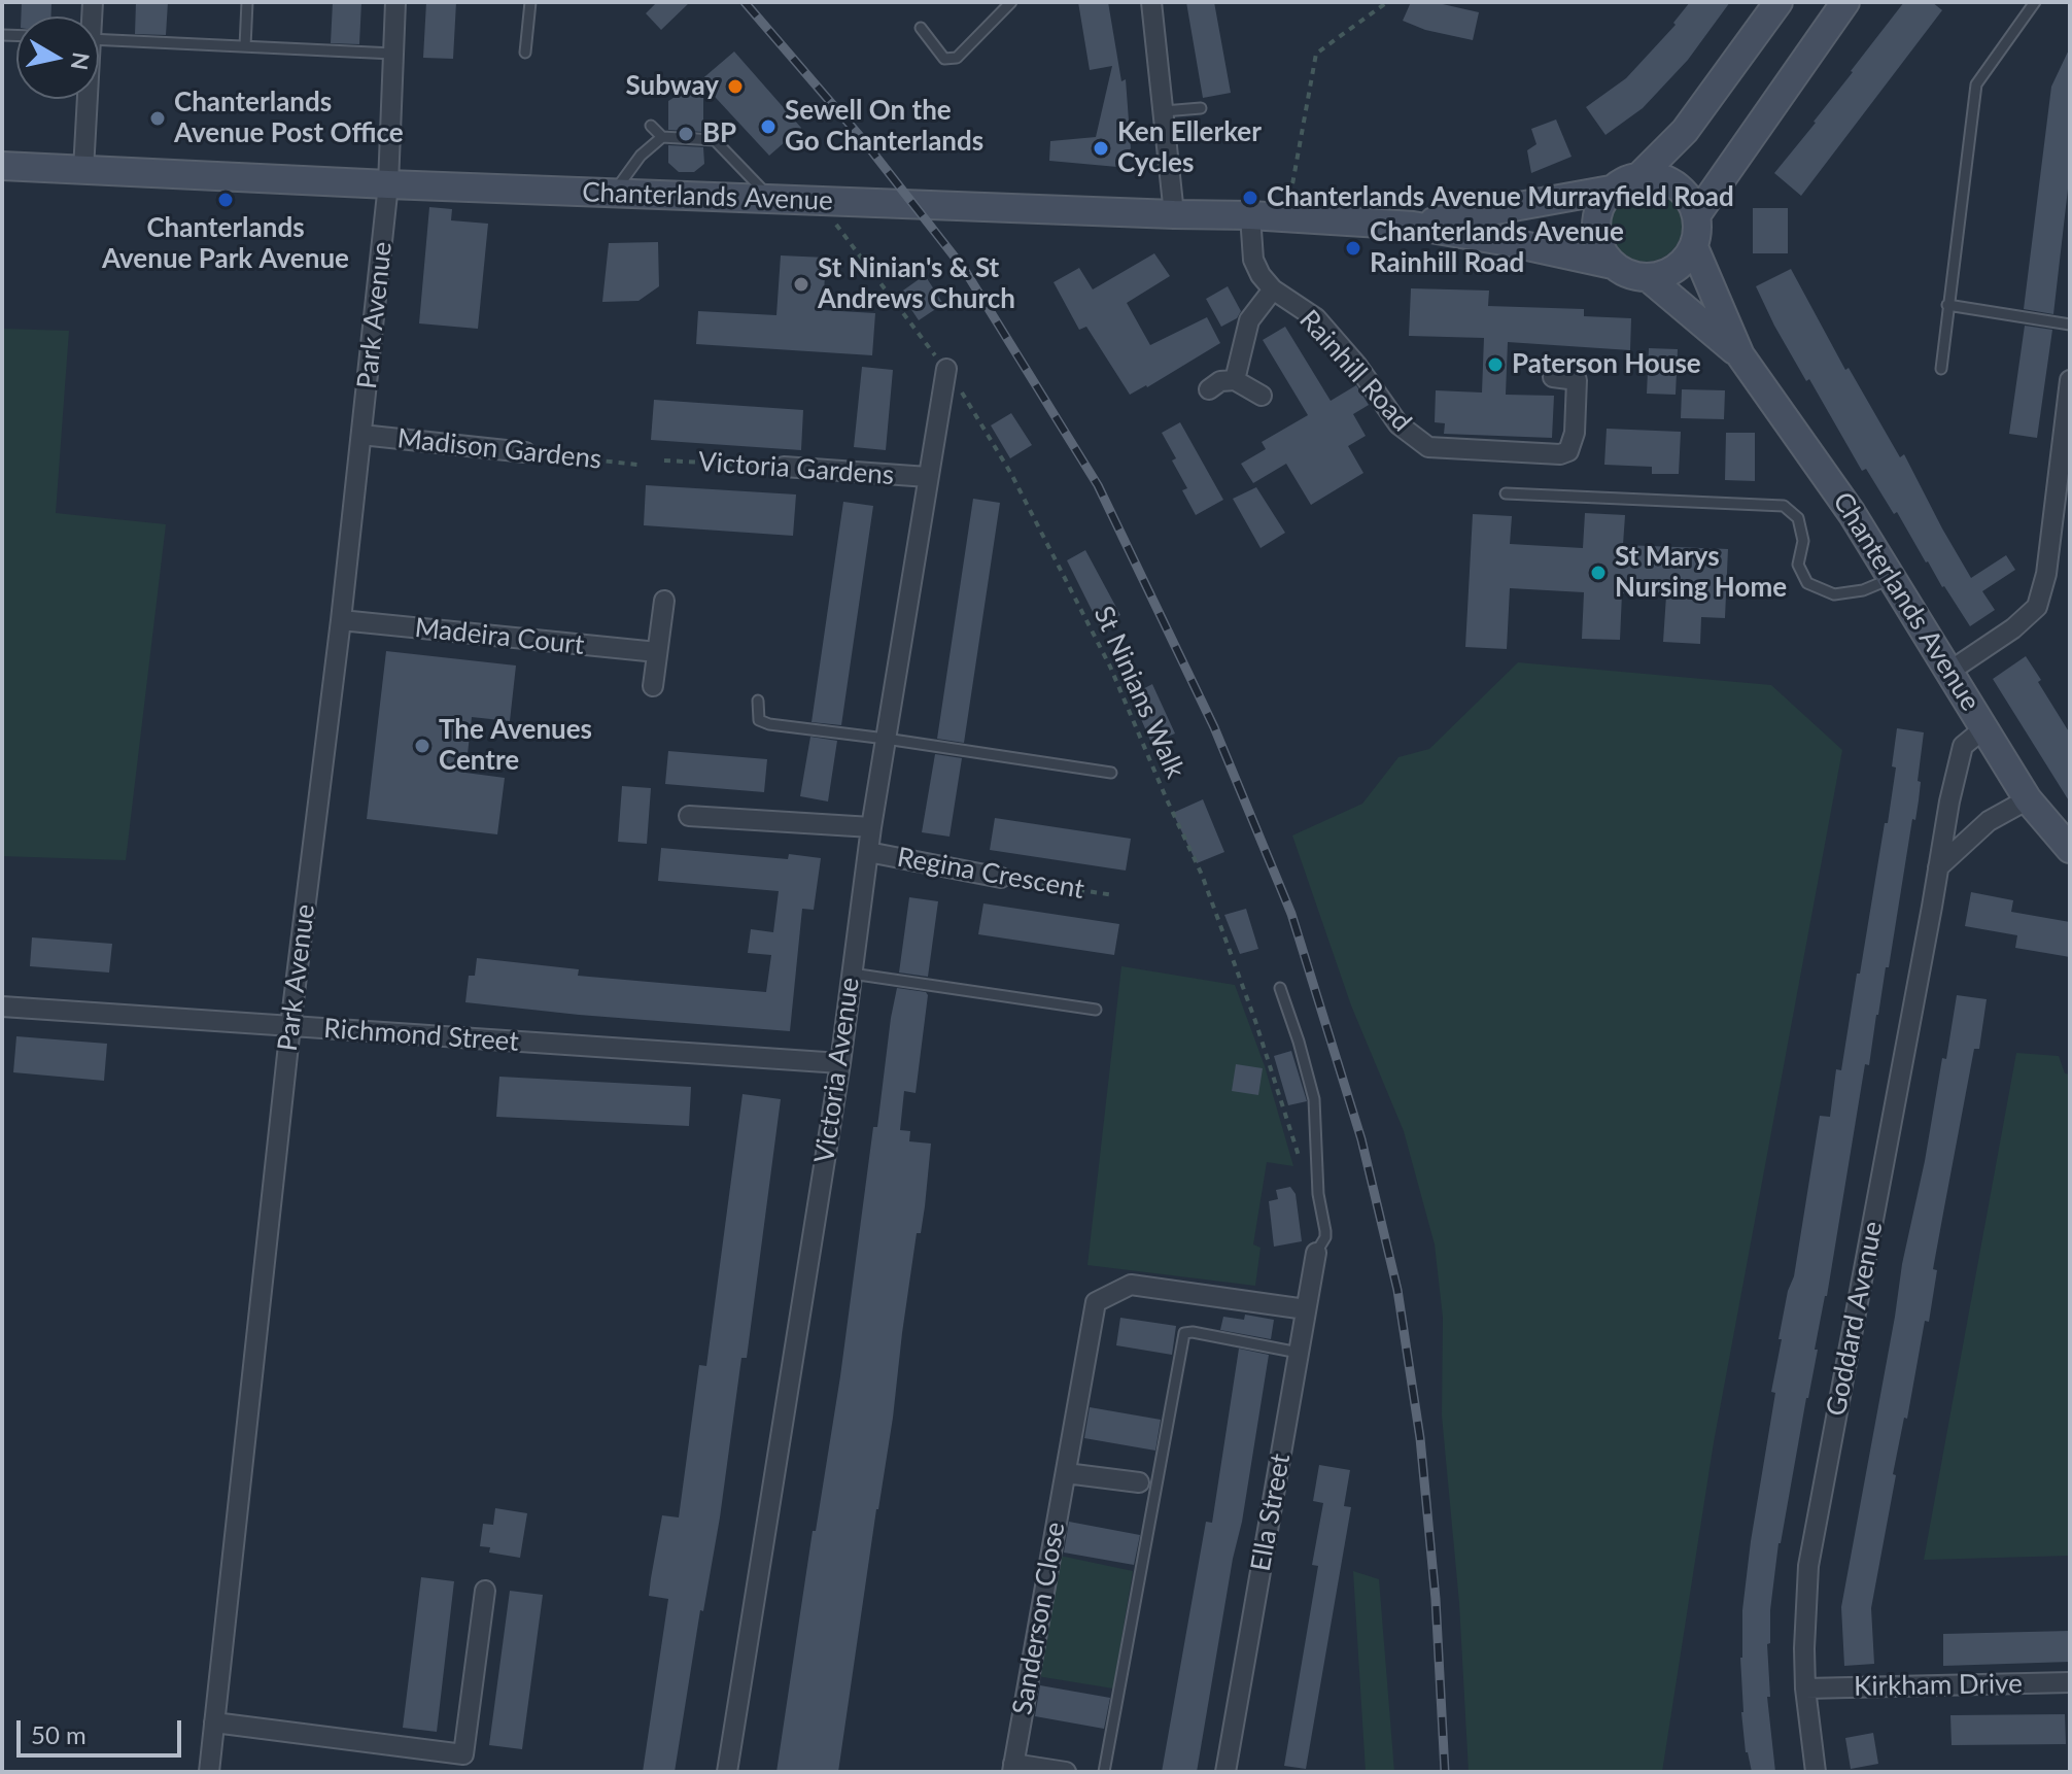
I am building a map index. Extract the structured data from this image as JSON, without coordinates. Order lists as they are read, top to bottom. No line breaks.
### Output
{"streets":{"street":["Chanterlands Avenue","Park Avenue","Rainhill Road","Madison Gardens","Victoria Gardens","Madeira Court","Regina Crescent","Richmond Street","Victoria Avenue","Goddard Avenue","Ella Street","Sanderson Close","Kirkham Drive"],"path":["St Ninians Walk"]},"crossings":[["Chanterlands Avenue","Park Avenue"],["Chanterlands Avenue","Rainhill Road"],["Chanterlands Avenue","St Ninians Walk"],["Chanterlands Avenue","Goddard Avenue"],["Park Avenue","Madison Gardens"],["Park Avenue","Madeira Court"],["Park Avenue","Richmond Street"],["Victoria Gardens","Victoria Avenue"],["St Ninians Walk","Victoria Avenue"],["Regina Crescent","Victoria Avenue"],["Richmond Street","Victoria Avenue"],["Goddard Avenue","Kirkham Drive"],["Ella Street","Sanderson Close"]],"places":["Subway","Chanterlands Avenue Post Office","Sewell On the Go Chanterlands","BP","Ken Ellerker Cycles","Chanterlands Avenue Murrayfield Road","Chanterlands Avenue Park Avenue","Chanterlands Avenue Rainhill Road","St Ninian's & St Andrews Church","Paterson House","St Marys Nursing Home","The Avenues Centre"],"scale_bar":"50 m","north":"right"}
